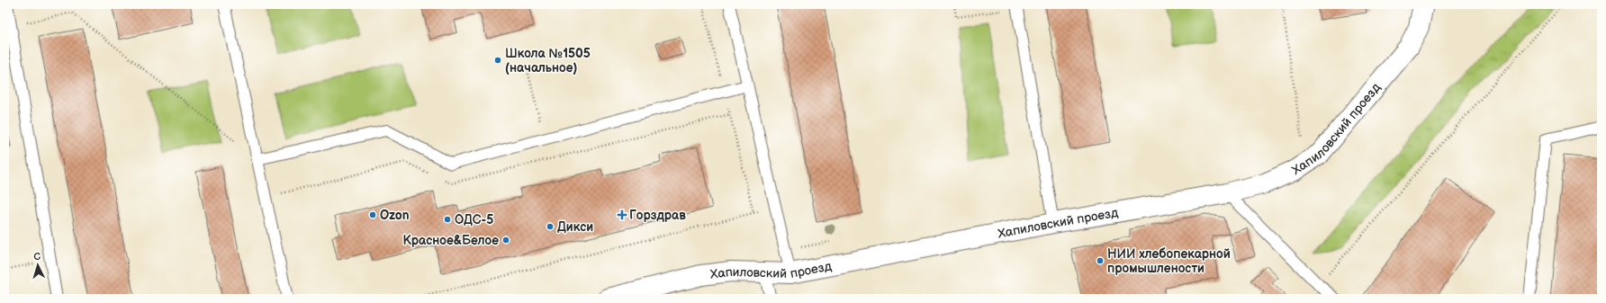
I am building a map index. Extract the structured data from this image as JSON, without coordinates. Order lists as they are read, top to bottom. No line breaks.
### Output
{"streets":{"street":["Хапиловский проезд"]},"places":{"other":["Школа №1505 (начальное)","Ozon","ОДС-5","Дикси","Красное&Белое","НИИ хлебопекарной промышлености"],"health":["Горздрав"]},"north":"top"}
